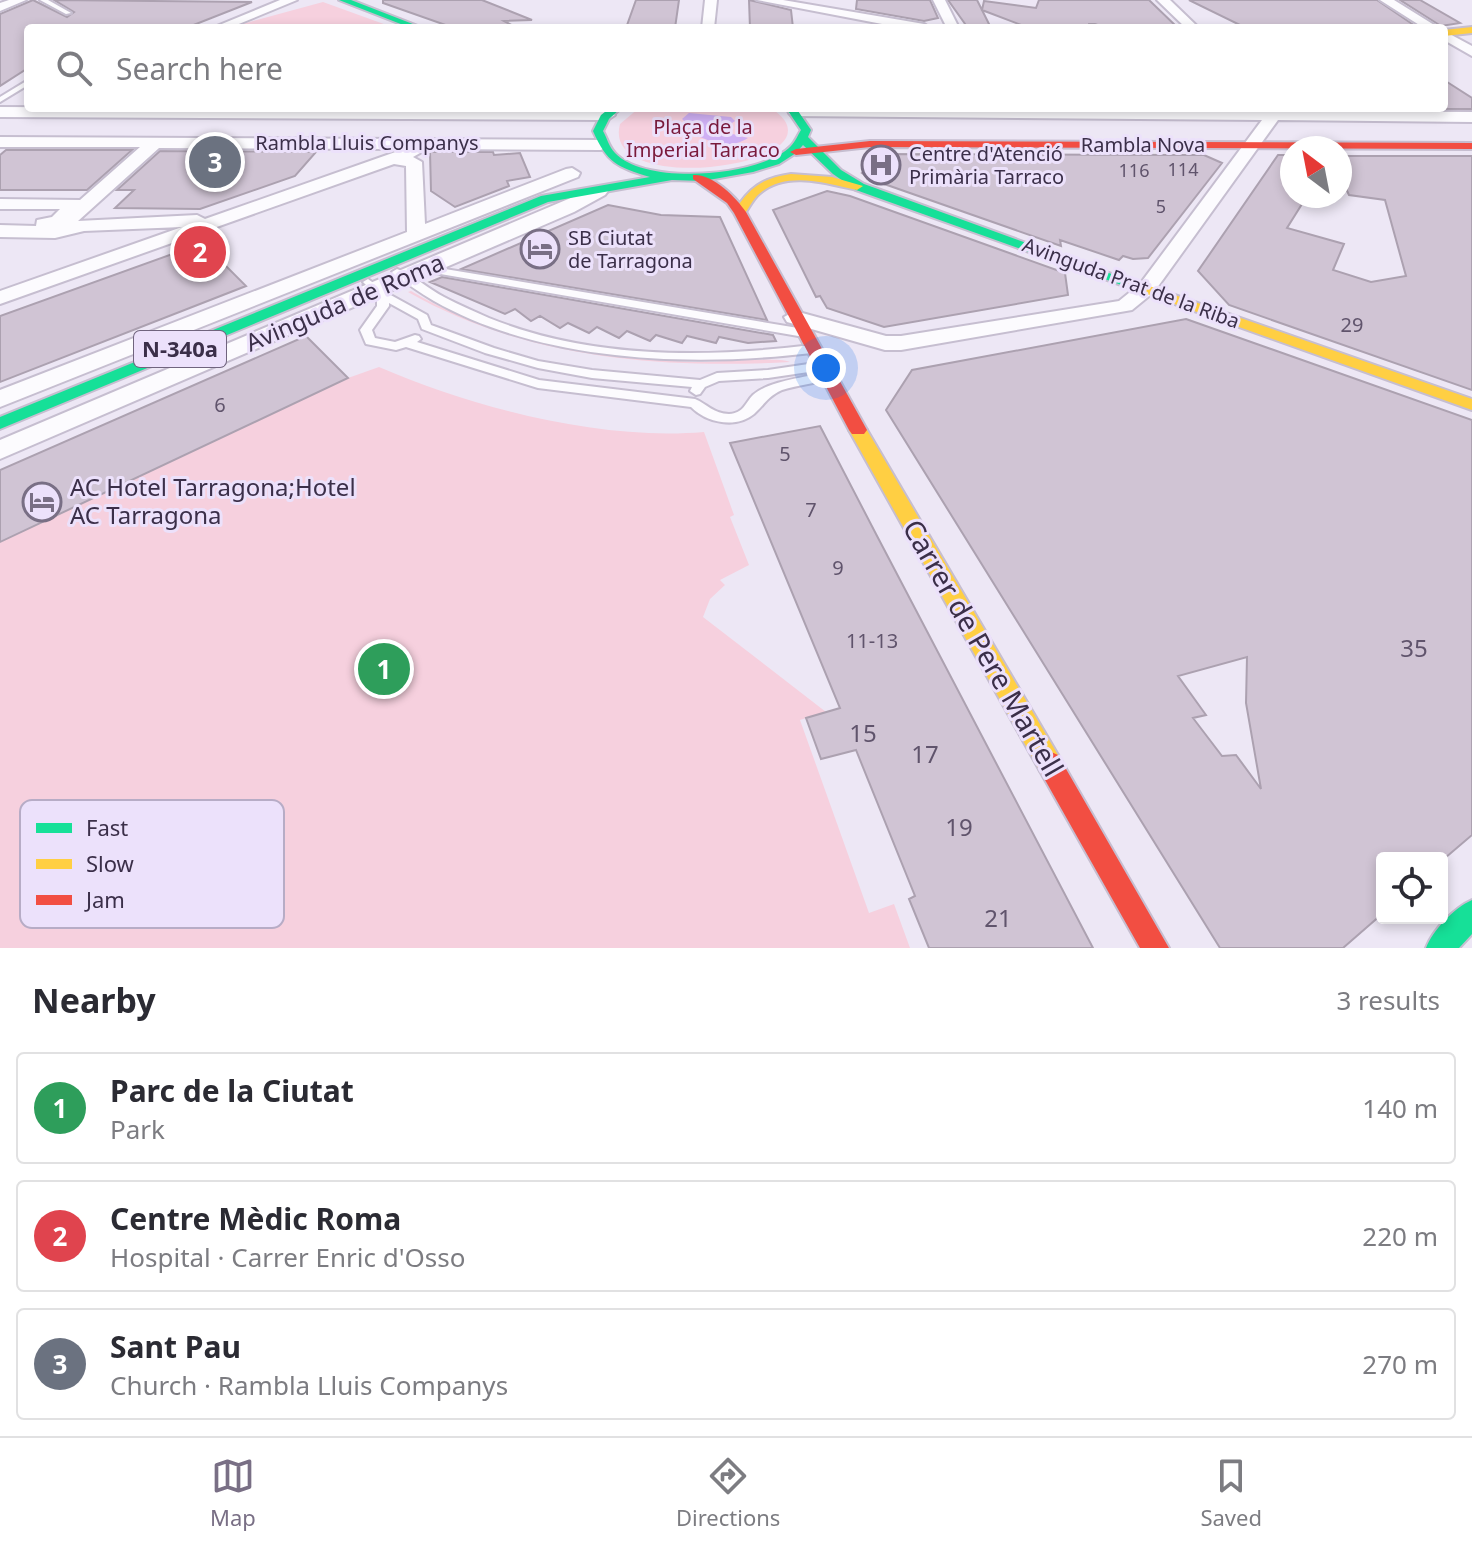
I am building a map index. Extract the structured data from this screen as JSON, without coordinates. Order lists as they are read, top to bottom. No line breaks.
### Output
{"streets":{"main road":["Rambla Nova","Avinguda Prat de la Riba","Avinguda de Roma","N-340a","Carrer de Pere Martell"],"street":["Rambla Lluis Companys"]},"crossings":[["Rambla Lluis Companys","Avinguda de Roma"],["Rambla Nova","Avinguda Prat de la Riba"]],"parks":["Plaça de la Imperial Tarraco"],"places":{"hospital":["Centre d'Atenció Primària Tarraco"],"hotel":["SB Ciutat de Tarragona","AC Hotel Tarragona;Hotel AC Tarragona"]},"house_numbers":["114","116","5","29","6","5","7","9","11-13","35","15","17","19","21"],"legend":["Fast","Slow","Jam"],"north":"top left","page":{"search":"Search here","pins":["3","2","1"],"heading":["Nearby","3 results"],"list":[{"mark":"1","name":"Parc de la Ciutat","note":"Park","value":"140 m"},{"mark":"2","name":"Centre Mèdic Roma","note":"Hospital · Carrer Enric d'Osso","value":"220 m"},{"mark":"3","name":"Sant Pau","note":"Church · Rambla Lluis Companys","value":"270 m"}],"nav":["Map","Directions","Saved"]}}
